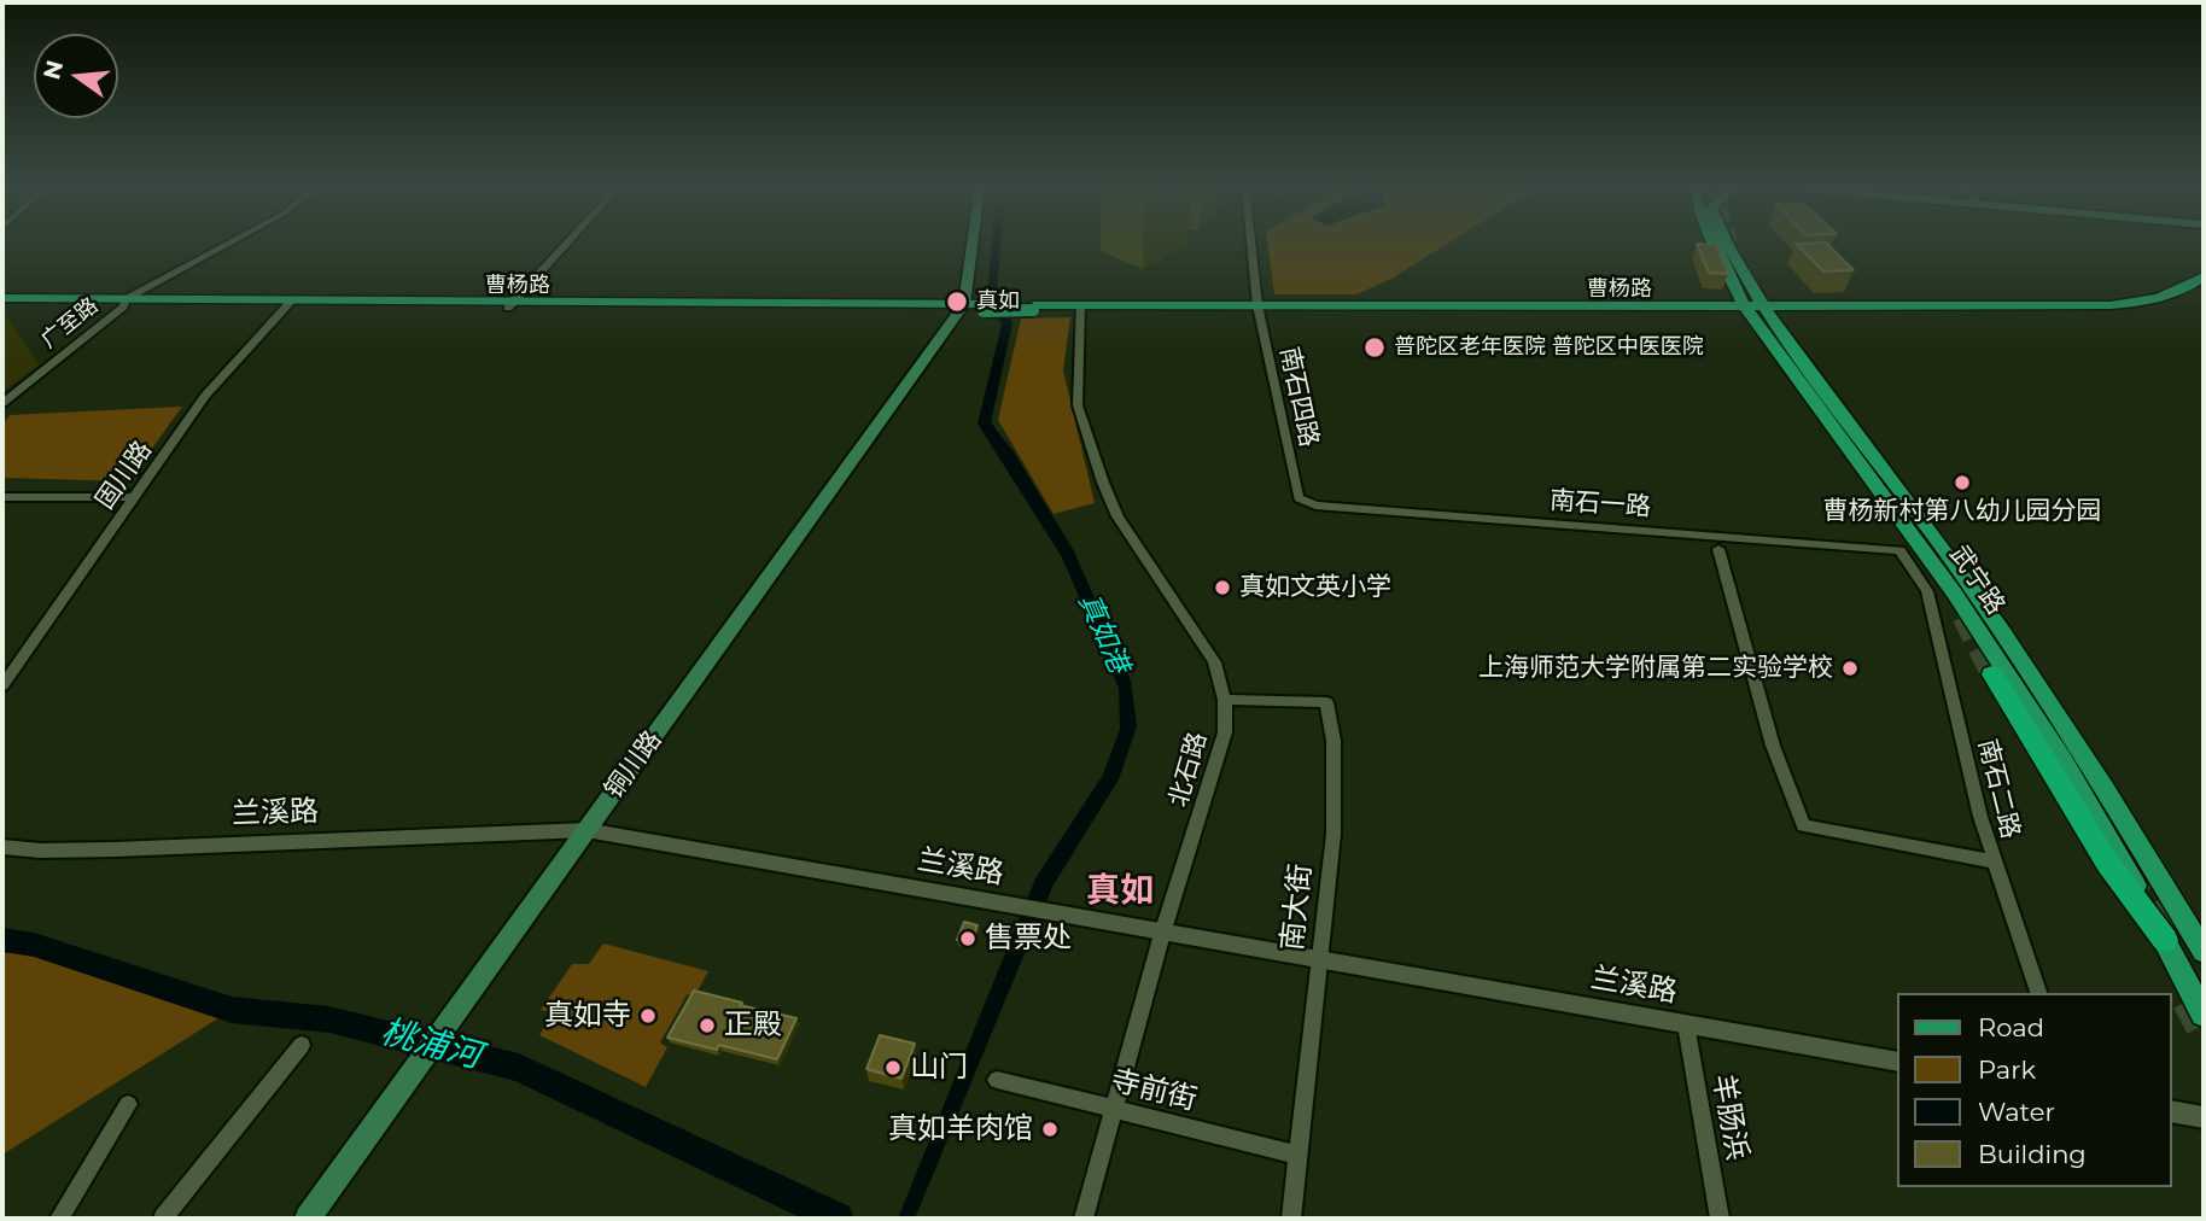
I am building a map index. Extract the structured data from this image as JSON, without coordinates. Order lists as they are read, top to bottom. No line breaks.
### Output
{"streets":{"main road":["曹杨路","武宁路","铜川路"],"street":["广至路","南石四路","固川路","南石一路","北石路","南石二路","兰溪路","南大街","寺前街","羊肠浜"]},"crossings":[["曹杨路","广至路"],["曹杨路","南石四路"],["曹杨路","固川路"],["曹杨路","武宁路"],["曹杨路","铜川路"],["曹杨路","北石路"],["南石四路","南石一路"],["南石一路","南石二路"],["铜川路","兰溪路"],["北石路","兰溪路"],["北石路","南大街"],["北石路","寺前街"],["兰溪路","南大街"],["兰溪路","羊肠浜"],["南大街","寺前街"]],"districts":["真如"],"water":["真如港","桃浦河"],"places":["真如","普陀区老年医院 普陀区中医医院","曹杨新村第八幼儿园分园","真如文英小学","上海师范大学附属第二实验学校","售票处","真如寺","正殿","山门","真如羊肉馆"],"legend":["Road","Park","Water","Building"],"north":"left"}
